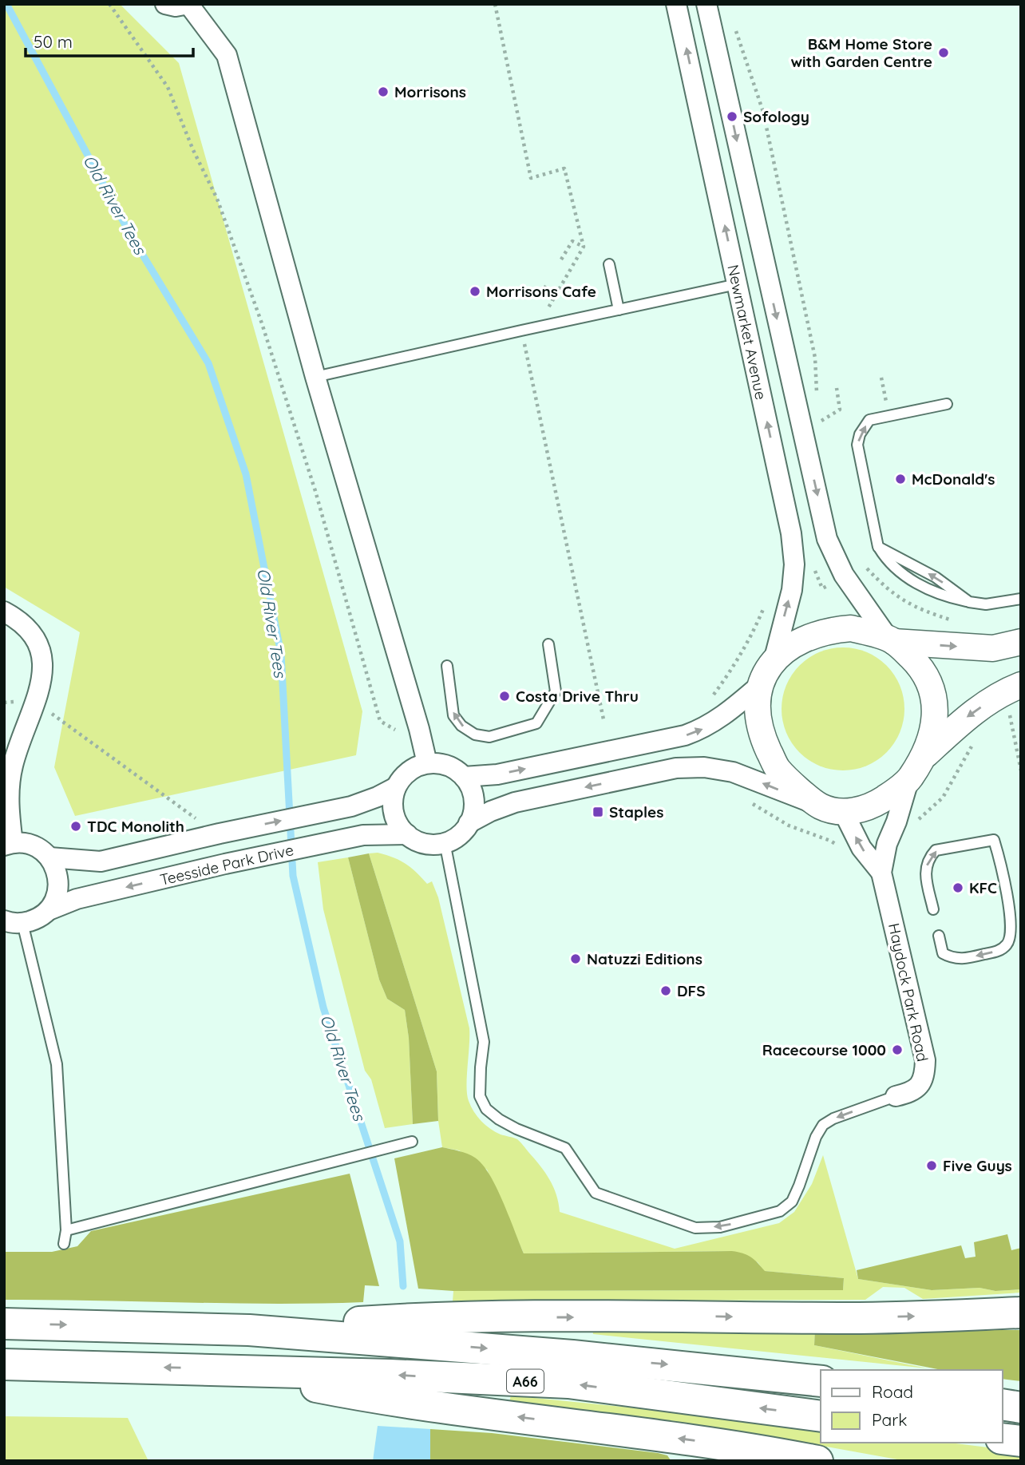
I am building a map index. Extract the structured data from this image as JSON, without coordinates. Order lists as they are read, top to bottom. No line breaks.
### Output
{"streets":{"highway":["A66"],"street":["Newmarket Avenue","Teesside Park Drive","Haydock Park Road"]},"water":["Old River Tees"],"places":{"other":["B&M Home Store with Garden Centre","Morrisons","Sofology","Morrisons Cafe","McDonald's","Costa Drive Thru","TDC Monolith","KFC","Natuzzi Editions","DFS","Racecourse 1000","Five Guys"],"transit":["Staples"]},"legend":["Road","Park"],"scale_bar":"50 m"}
